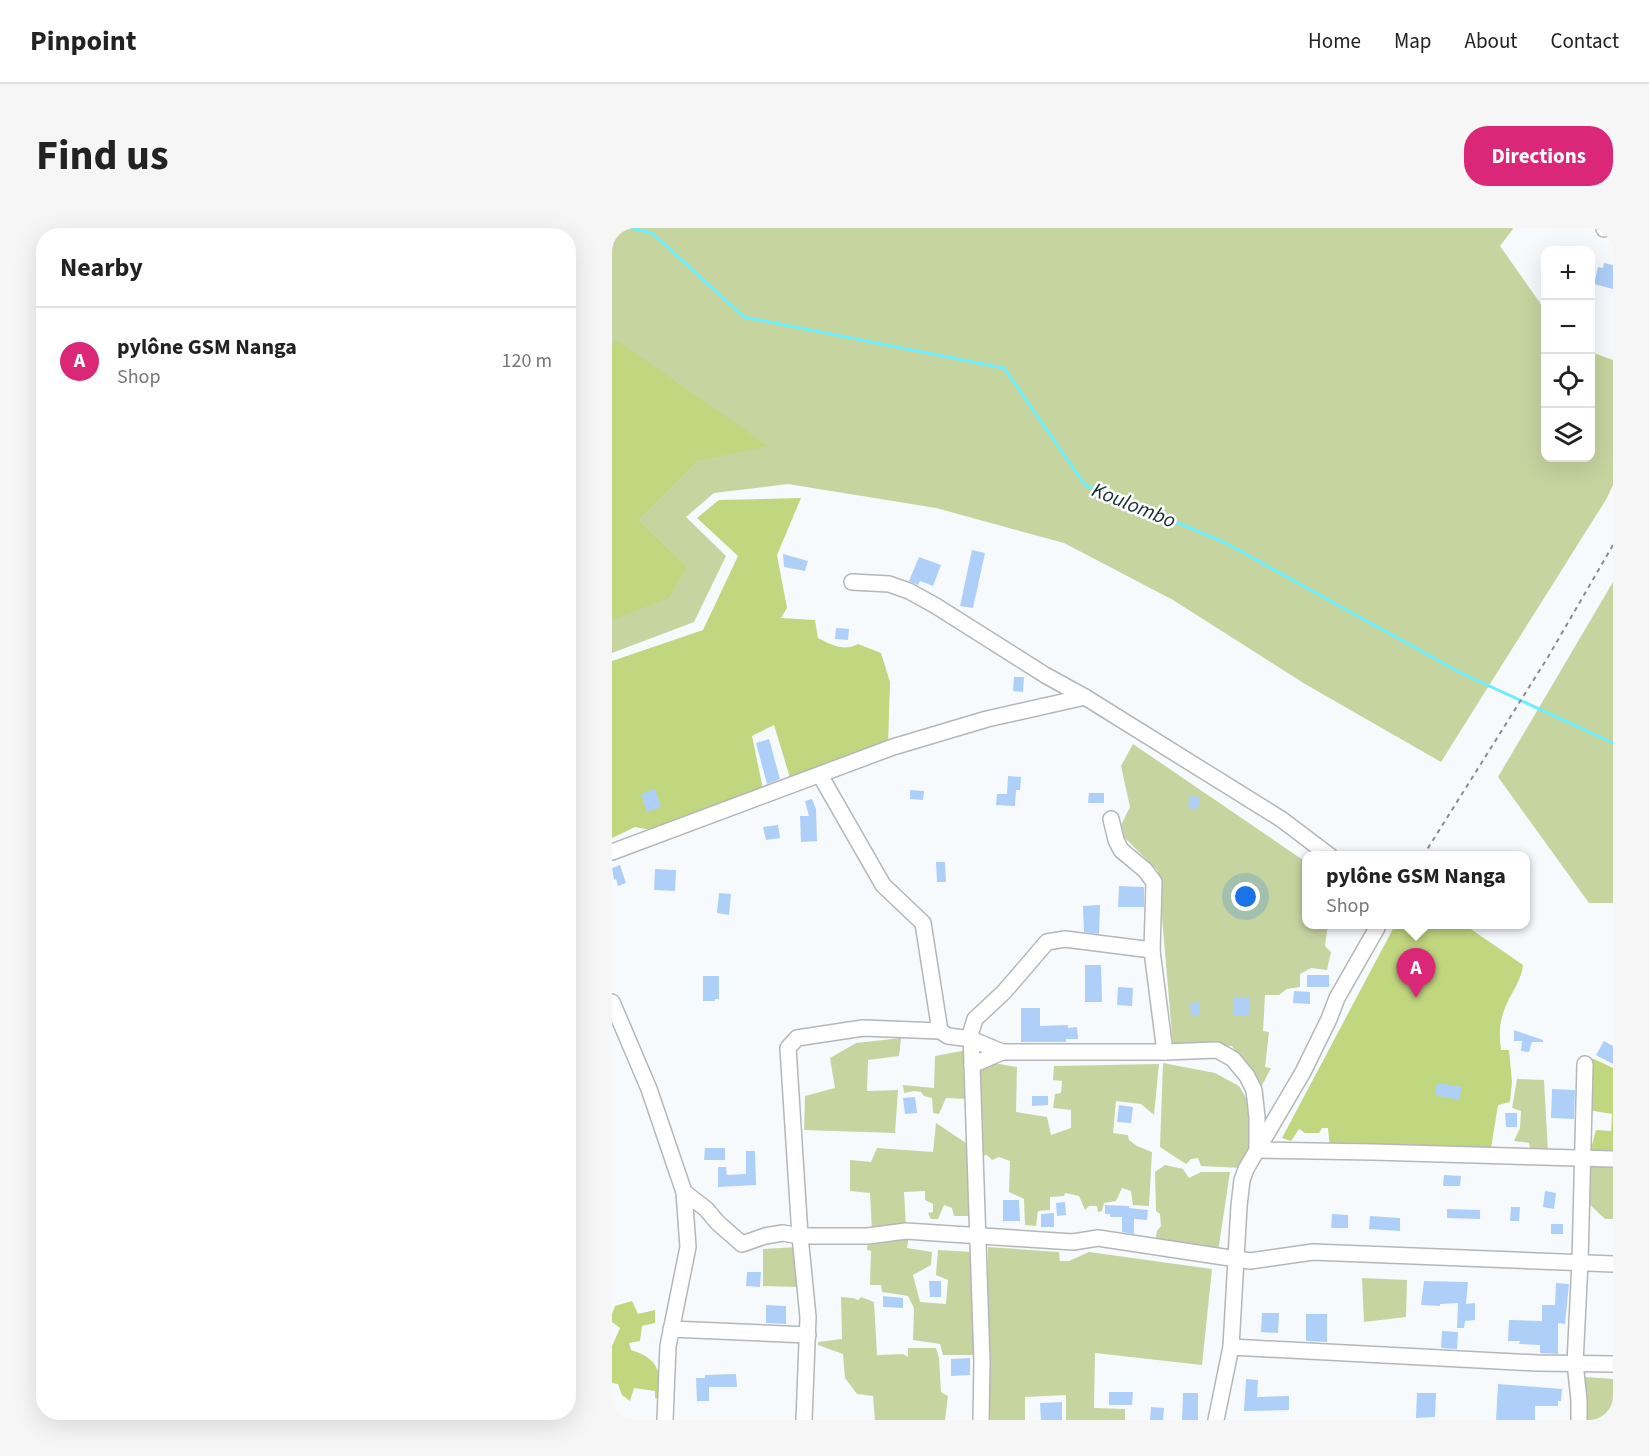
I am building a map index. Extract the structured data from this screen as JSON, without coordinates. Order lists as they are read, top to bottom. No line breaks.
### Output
{"water":["Koulombo"],"page":{"header":"Pinpoint","nav":["Home","Map","About","Contact"],"title":"Find us","buttons":"Directions","heading":"Nearby","map_buttons":["+","−"],"list":[{"mark":"A","name":"pylône GSM Nanga","note":"Shop","value":"120 m"}],"popup":["pylône GSM Nanga","Shop"],"pins":"A"}}
